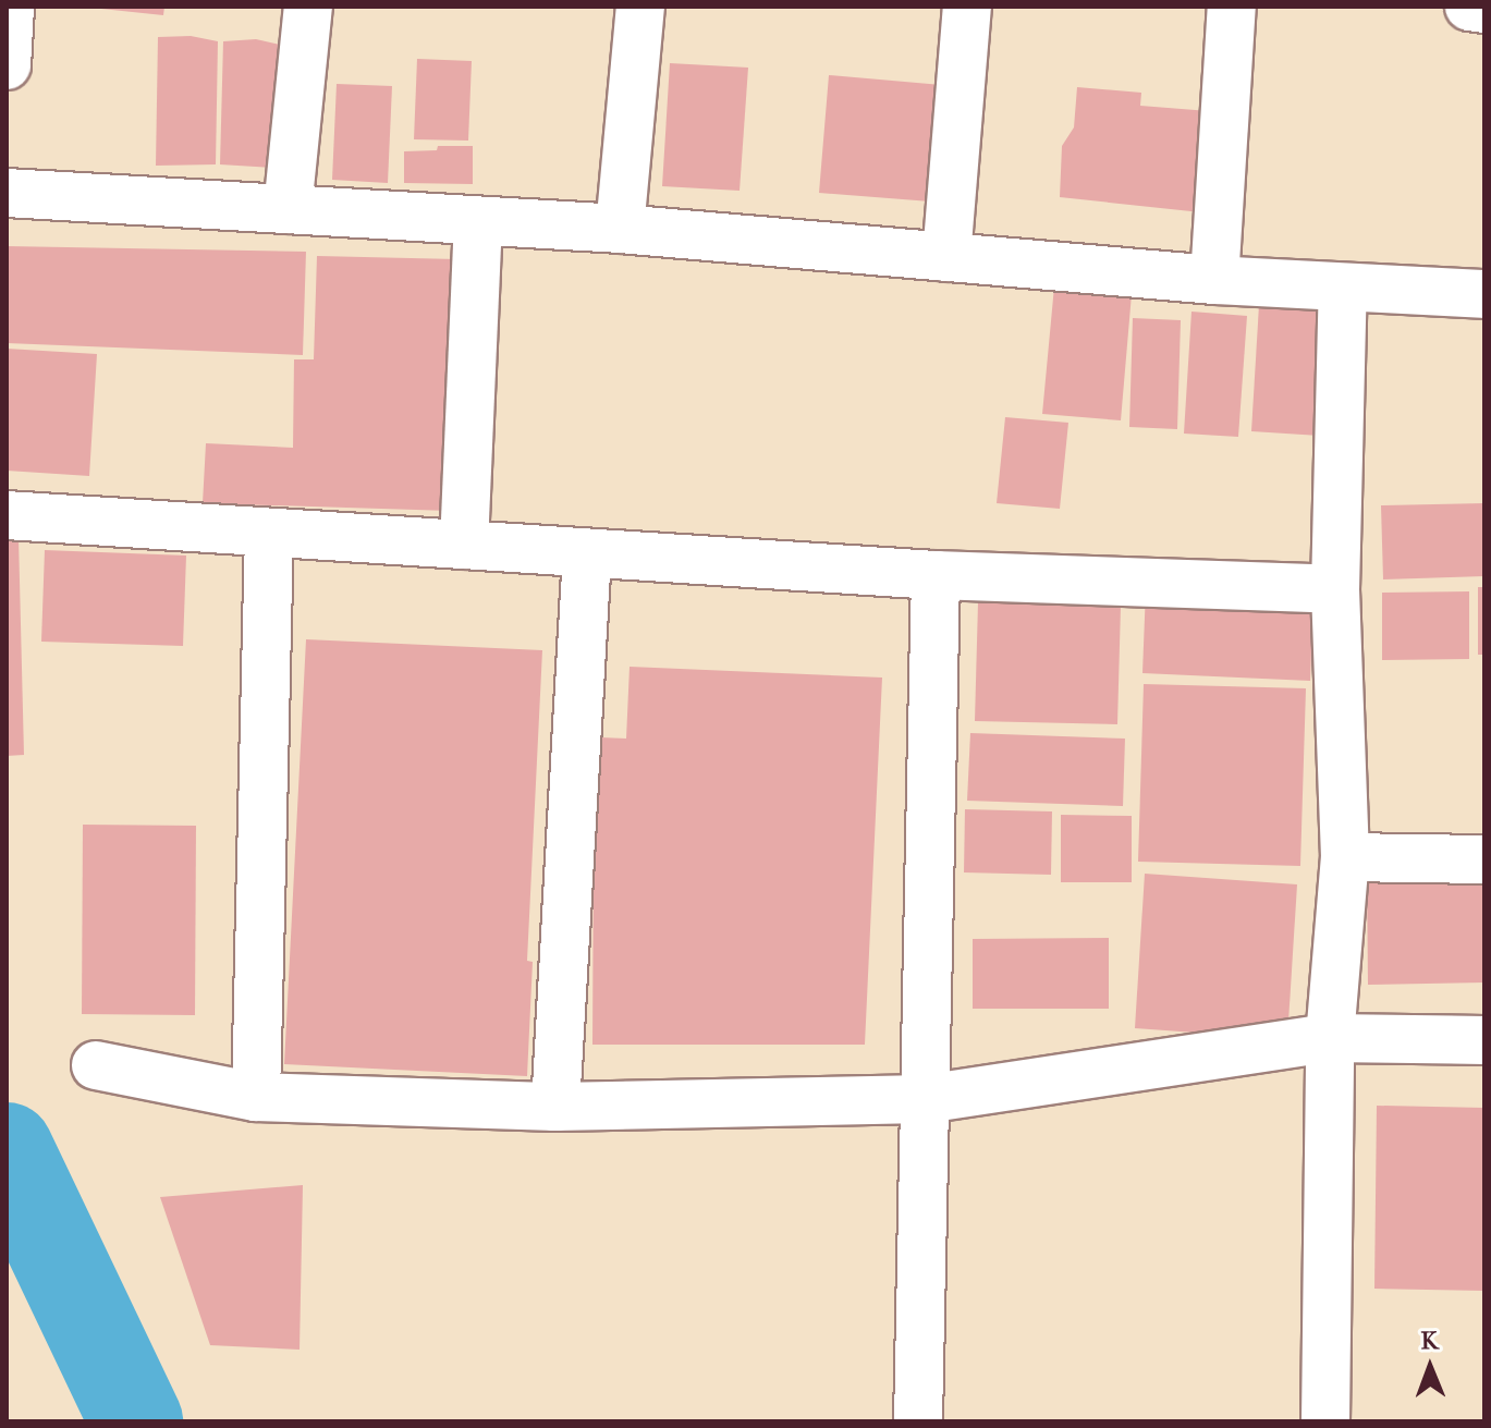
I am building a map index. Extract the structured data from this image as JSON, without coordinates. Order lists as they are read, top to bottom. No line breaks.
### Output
{"north":"top"}
